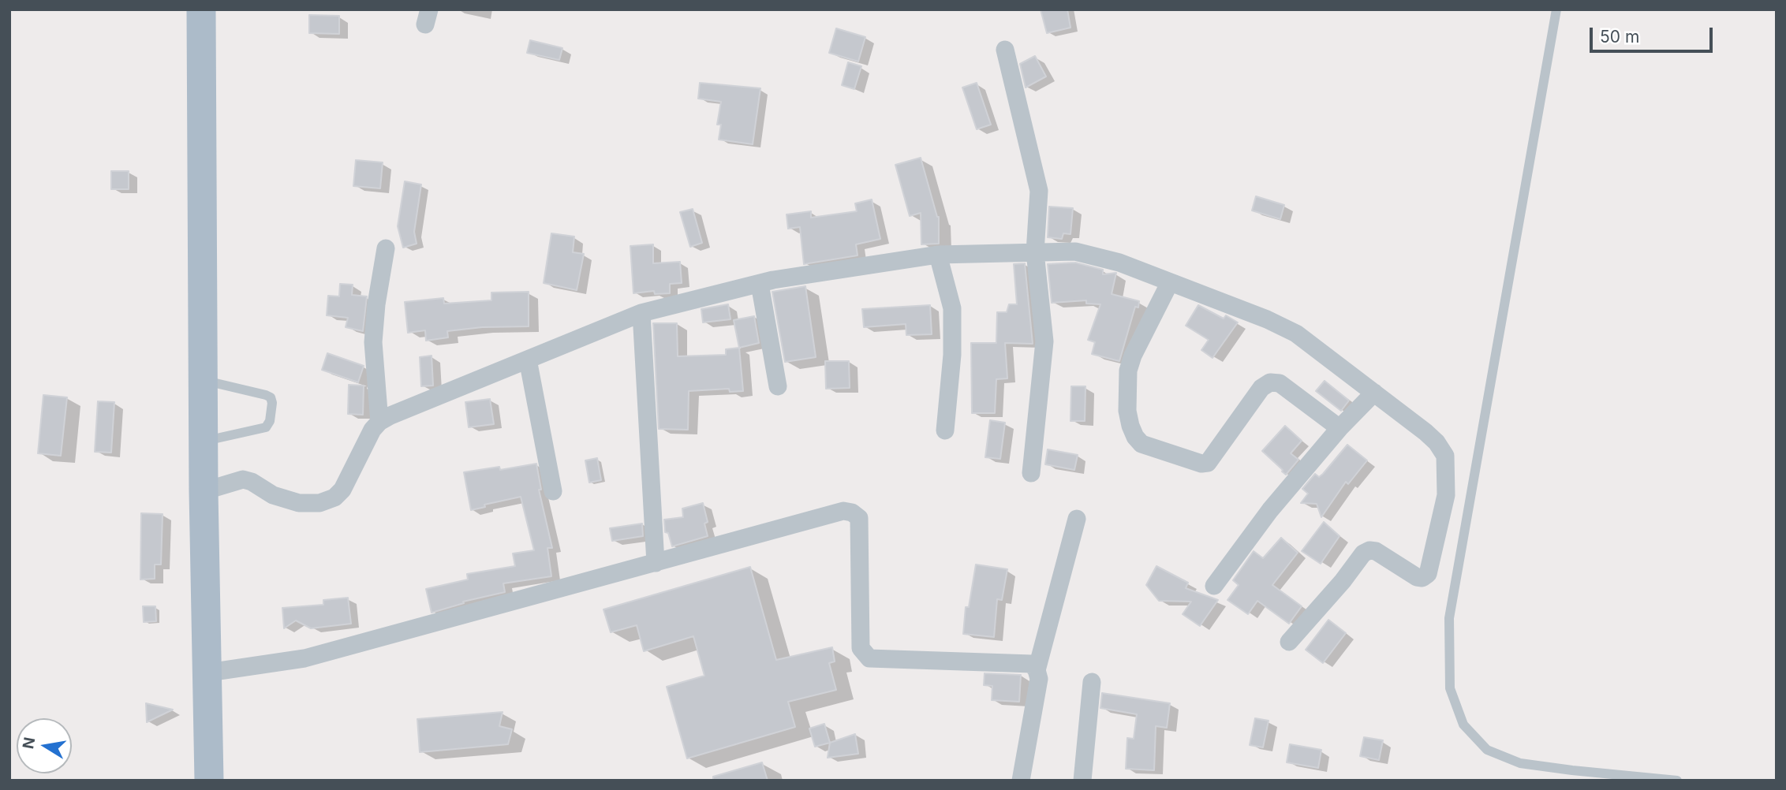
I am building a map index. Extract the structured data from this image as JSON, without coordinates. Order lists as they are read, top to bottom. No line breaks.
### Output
{"scale_bar":"50 m","north":"left"}
